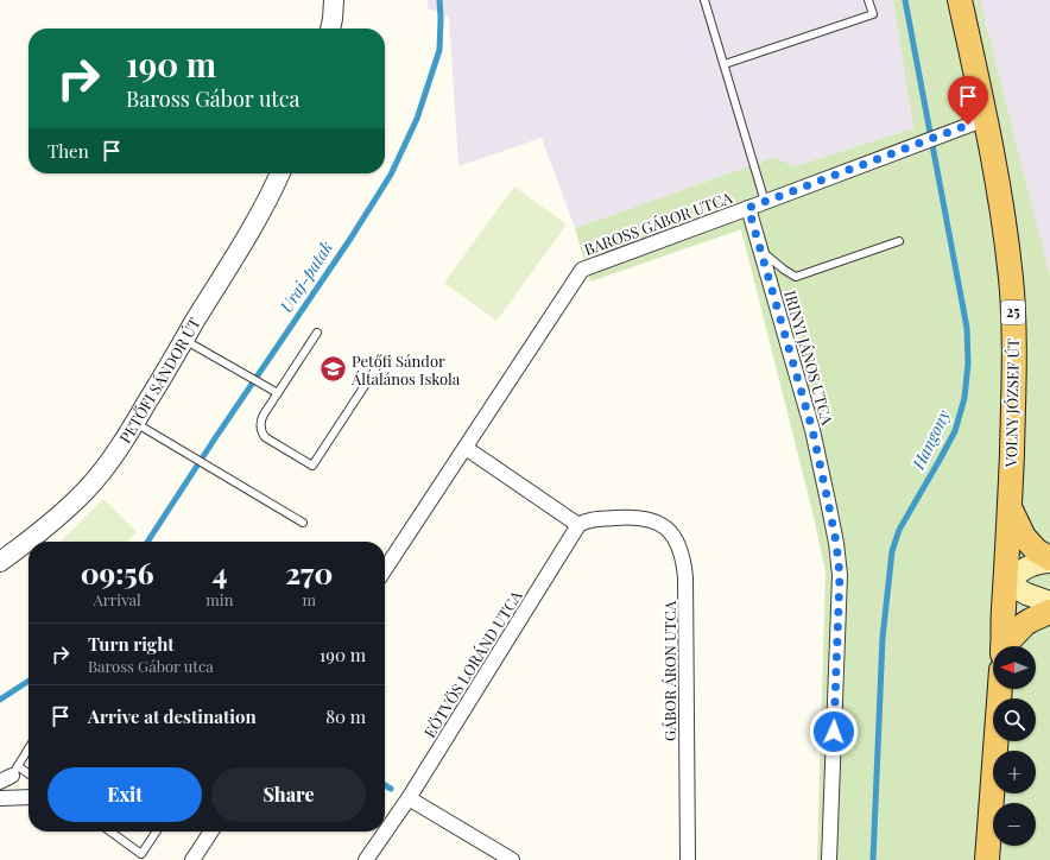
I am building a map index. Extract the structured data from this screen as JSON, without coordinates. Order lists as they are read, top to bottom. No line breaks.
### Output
{"streets":{"main road":["25","VOLNY JÓZSEF ÚT"],"street":["BAROSS GÁBOR UTCA","IRINYI JÁNOS UTCA","PETŐFI SÁNDOR ÚT","EÖTVÖS LORÁND UTCA","GÁBOR ÁRON UTCA"]},"crossings":[["BAROSS GÁBOR UTCA","IRINYI JÁNOS UTCA"],["BAROSS GÁBOR UTCA","VOLNY JÓZSEF ÚT"],["EÖTVÖS LORÁND UTCA","GÁBOR ÁRON UTCA"]],"water":["Uraj-patak","Hangony"],"places":{"school or university":["Petőfi Sándor Általános Iskola"]},"north":"left","page":{"turn":["190 m","Baross Gábor utca"],"then":"Then","eta":["09:56","Arrival","4","min","270","m"],"list":[{"name":"Turn right","note":"Baross Gábor utca","value":"190 m"},{"name":"Arrive at destination","value":"80 m"}],"map_buttons":["+","−"],"buttons":["Exit","Share"]}}
